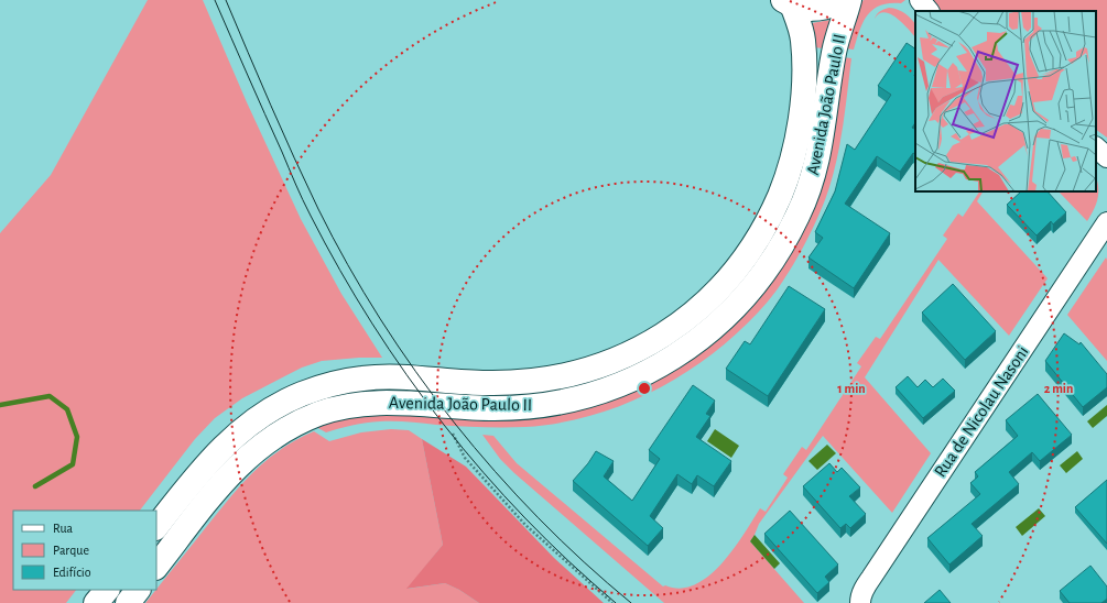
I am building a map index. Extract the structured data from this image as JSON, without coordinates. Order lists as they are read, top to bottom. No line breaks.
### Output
{"streets":{"main road":["Avenida João Paulo II"],"street":["Rua de Nicolau Nasoni"]},"legend":["Rua","Parque","Edifício"],"rings":["1 min","2 min"]}
